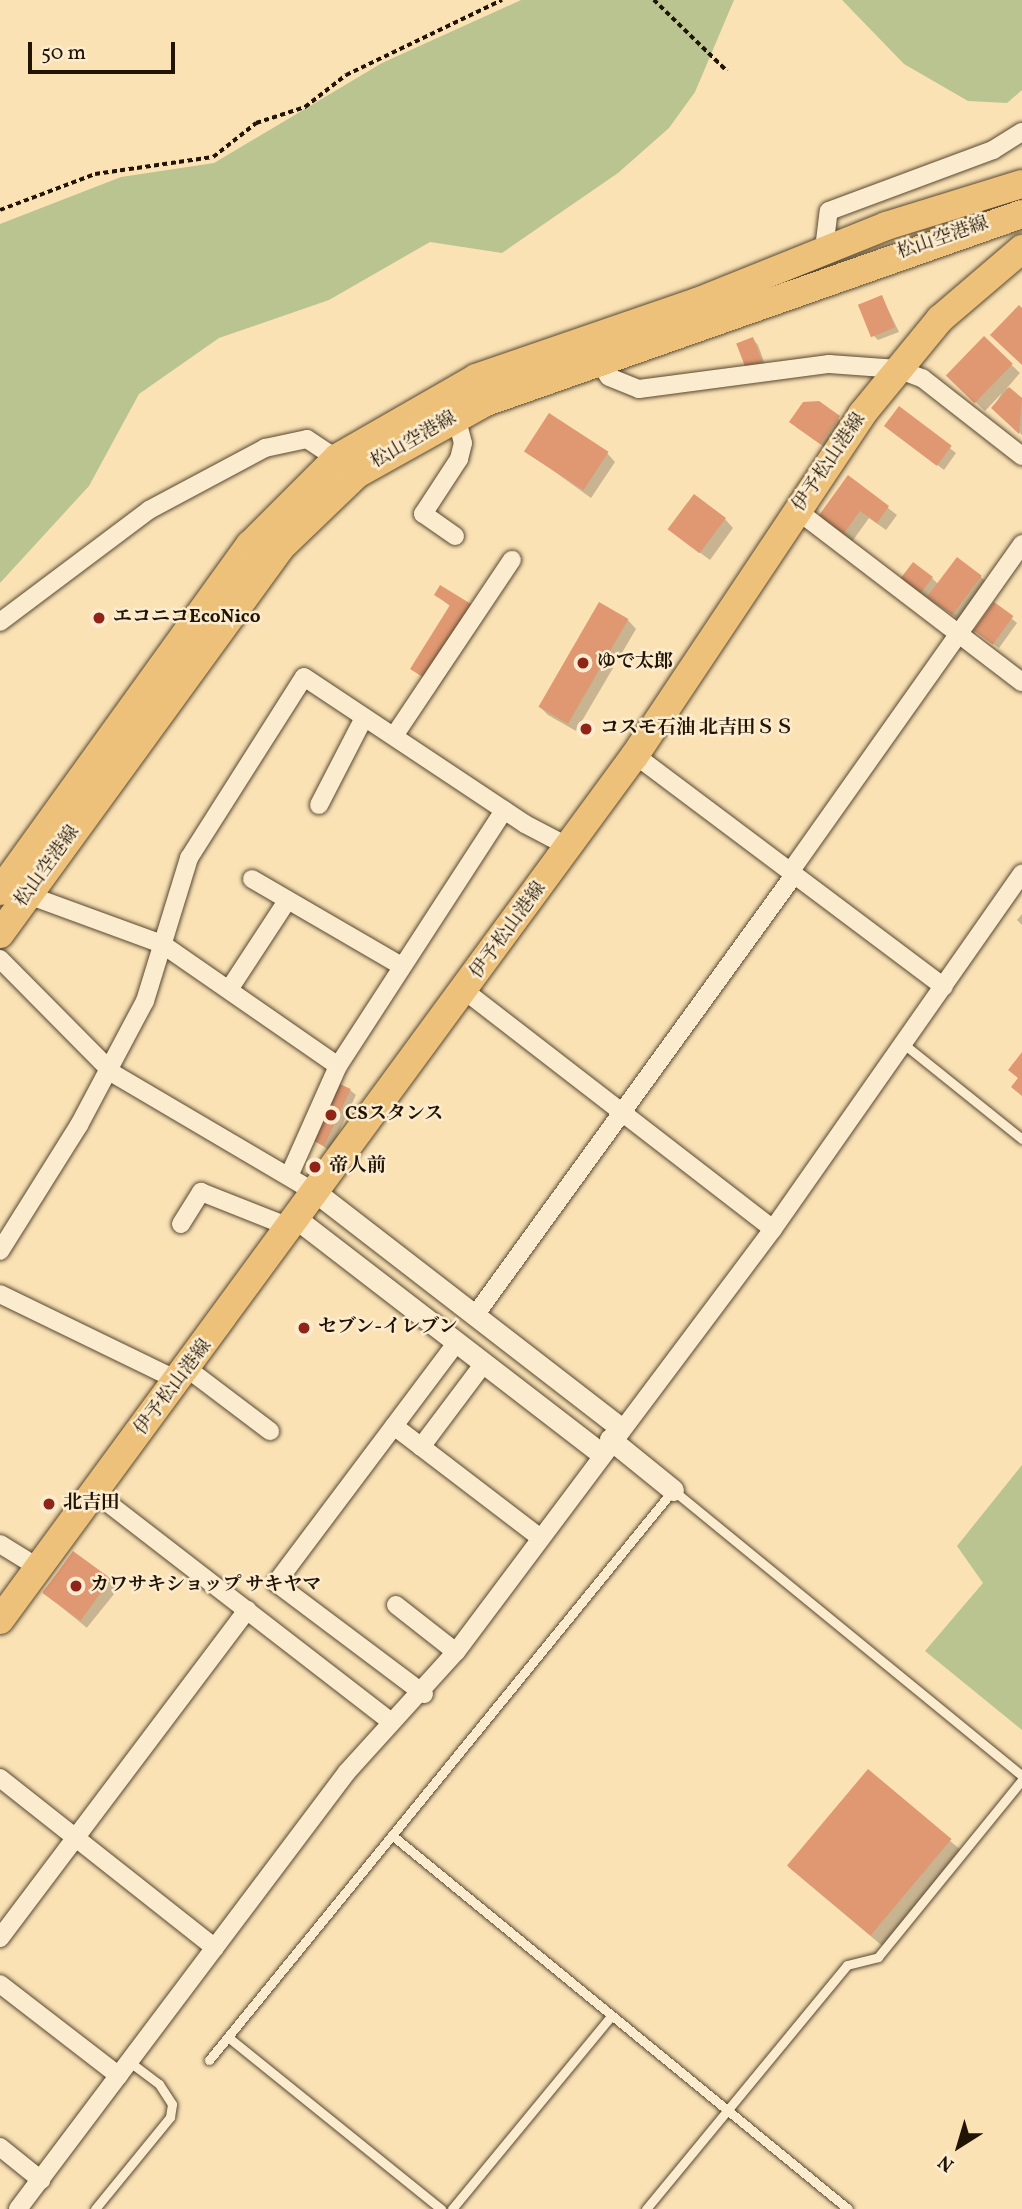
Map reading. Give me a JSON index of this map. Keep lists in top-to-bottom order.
{
  "streets": {
    "main road": ["松山空港線", "伊予松山港線"]
  },
  "places": [
    "エコニコEcoNico",
    "ゆで太郎",
    "コスモ石油 北吉田ＳＳ",
    "CSスタンス",
    "帝人前",
    "セブン-イレブン",
    "北吉田",
    "カワサキショップ サキヤマ"
  ],
  "scale_bar": "50 m",
  "north": "bottom left"
}
